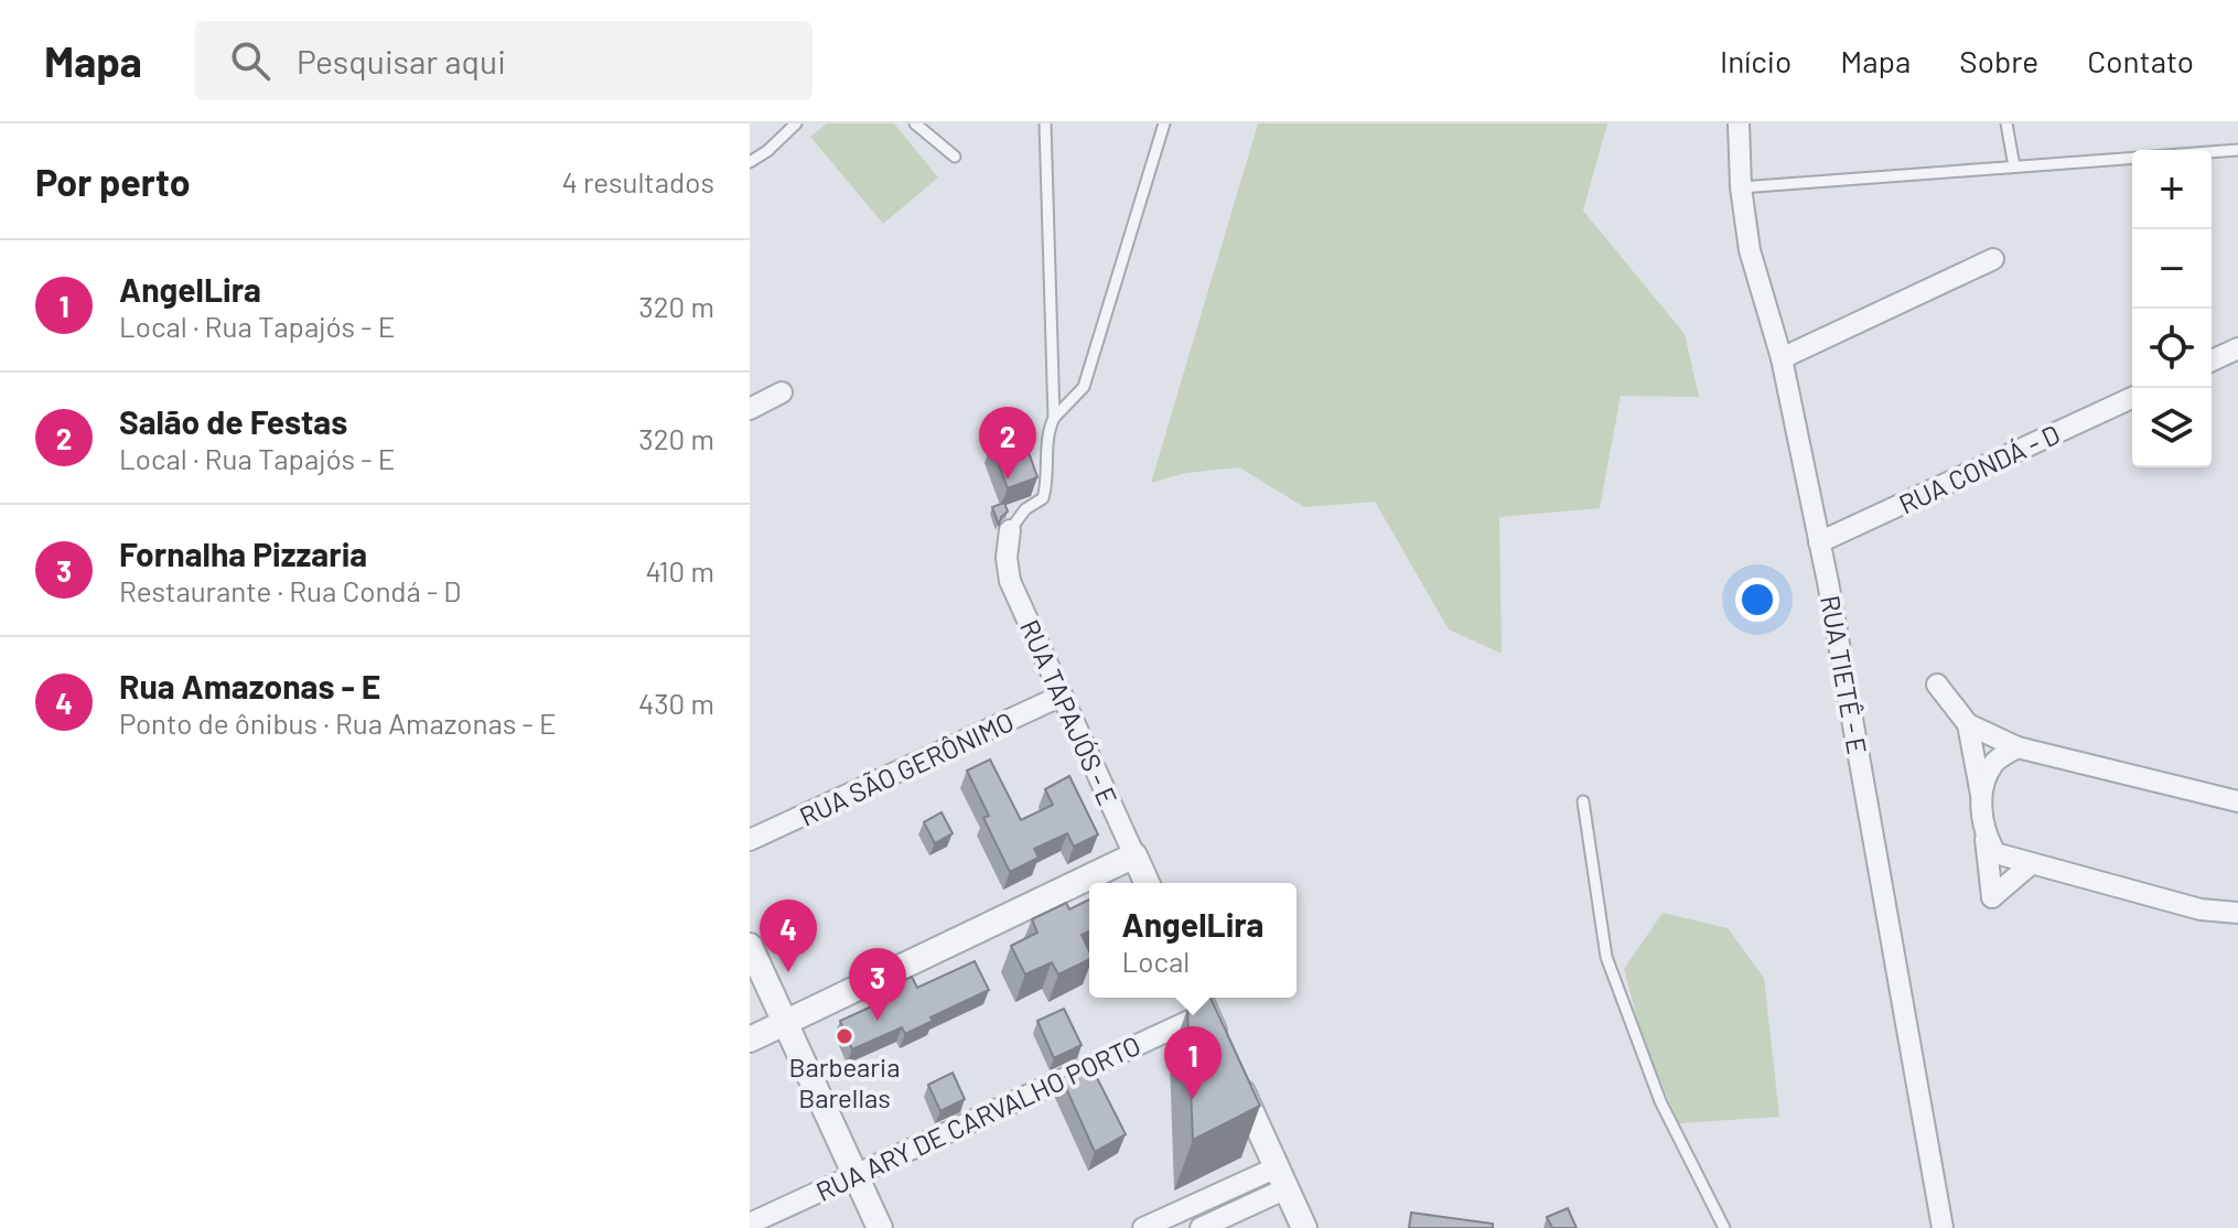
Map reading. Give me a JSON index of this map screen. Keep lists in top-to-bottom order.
{
  "streets": {
    "street": [
      "RUA CONDÁ - D",
      "RUA TIETÊ - E",
      "RUA TAPAJÓS - E",
      "RUA SÃO GERÔNIMO",
      "RUA ARY DE CARVALHO PORTO"
    ]
  },
  "crossings": [
    ["RUA CONDÁ - D", "RUA TIETÊ - E"],
    ["RUA TAPAJÓS - E", "RUA SÃO GERÔNIMO"]
  ],
  "places": ["Barbearia Barellas"],
  "page": {
    "header": "Mapa",
    "search": "Pesquisar aqui",
    "nav": [
      "Início",
      "Mapa",
      "Sobre",
      "Contato"
    ],
    "heading": ["Por perto", "4 resultados"],
    "map_buttons": ["+", "−"],
    "list": [
      {
        "mark": "1",
        "name": "AngelLira",
        "note": "Local · Rua Tapajós - E",
        "value": "320 m"
      },
      {
        "mark": "2",
        "name": "Salão de Festas",
        "note": "Local · Rua Tapajós - E",
        "value": "320 m"
      },
      {
        "mark": "3",
        "name": "Fornalha Pizzaria",
        "note": "Restaurante · Rua Condá - D",
        "value": "410 m"
      },
      {
        "mark": "4",
        "name": "Rua Amazonas - E",
        "note": "Ponto de ônibus · Rua Amazonas - E",
        "value": "430 m"
      }
    ],
    "pins": [
      "2",
      "4",
      "3",
      "1"
    ],
    "popup": ["AngelLira", "Local"]
  }
}
